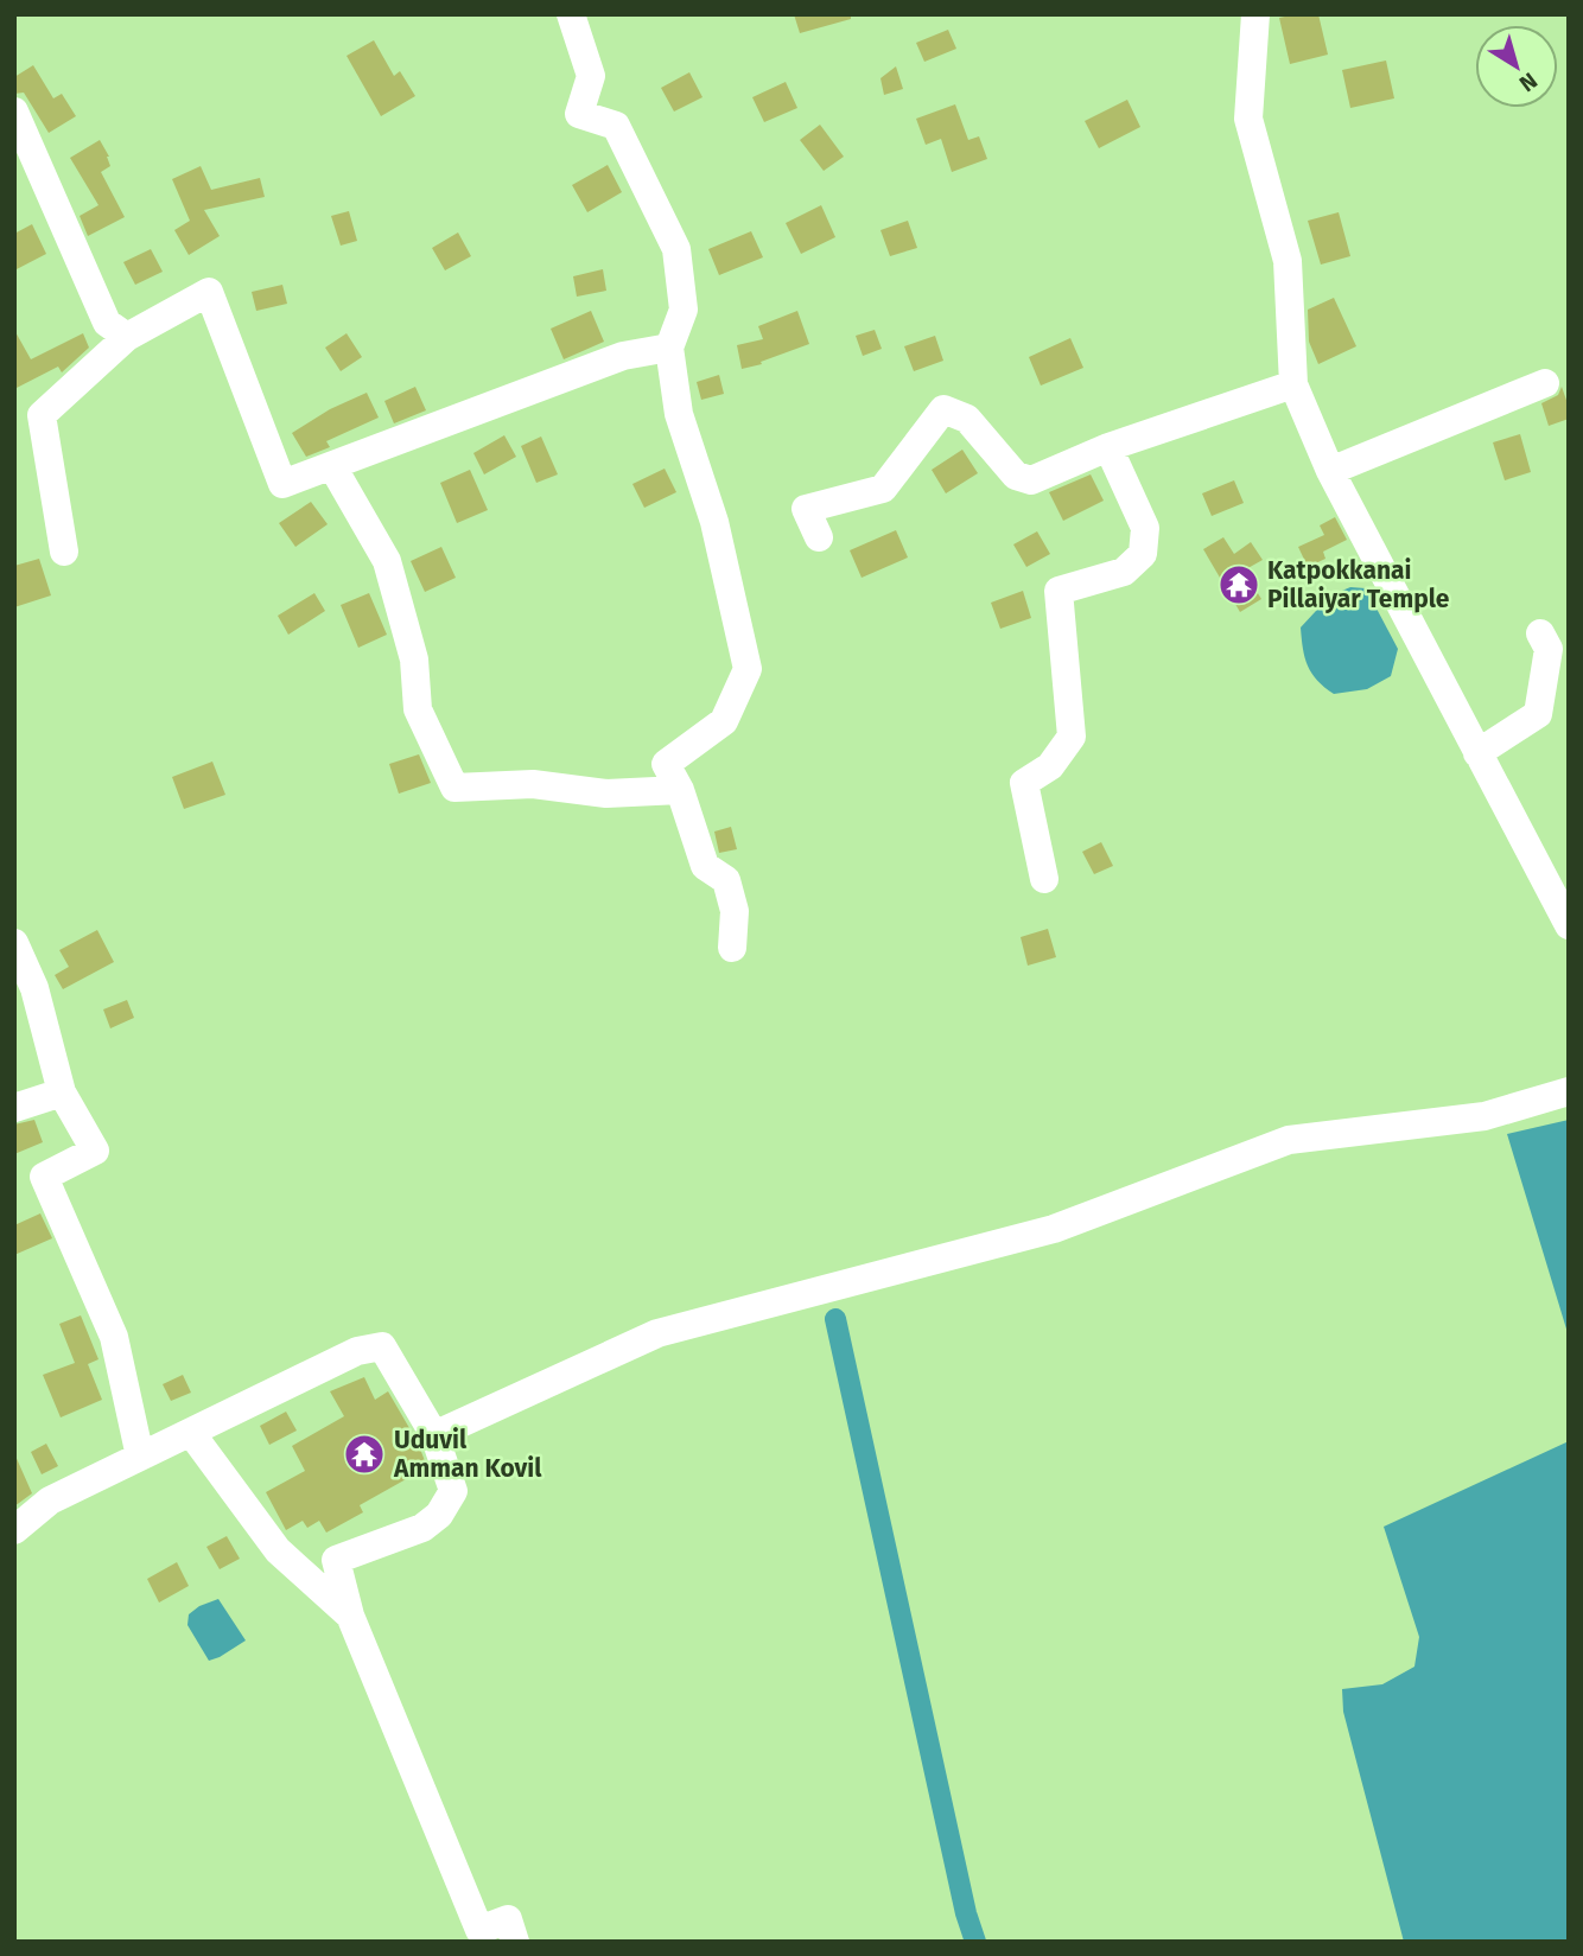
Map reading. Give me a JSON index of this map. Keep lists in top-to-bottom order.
{
  "places": {
    "temple": ["Katpokkanai Pillaiyar Temple", "Uduvil Amman Kovil"]
  },
  "north": "bottom right"
}
